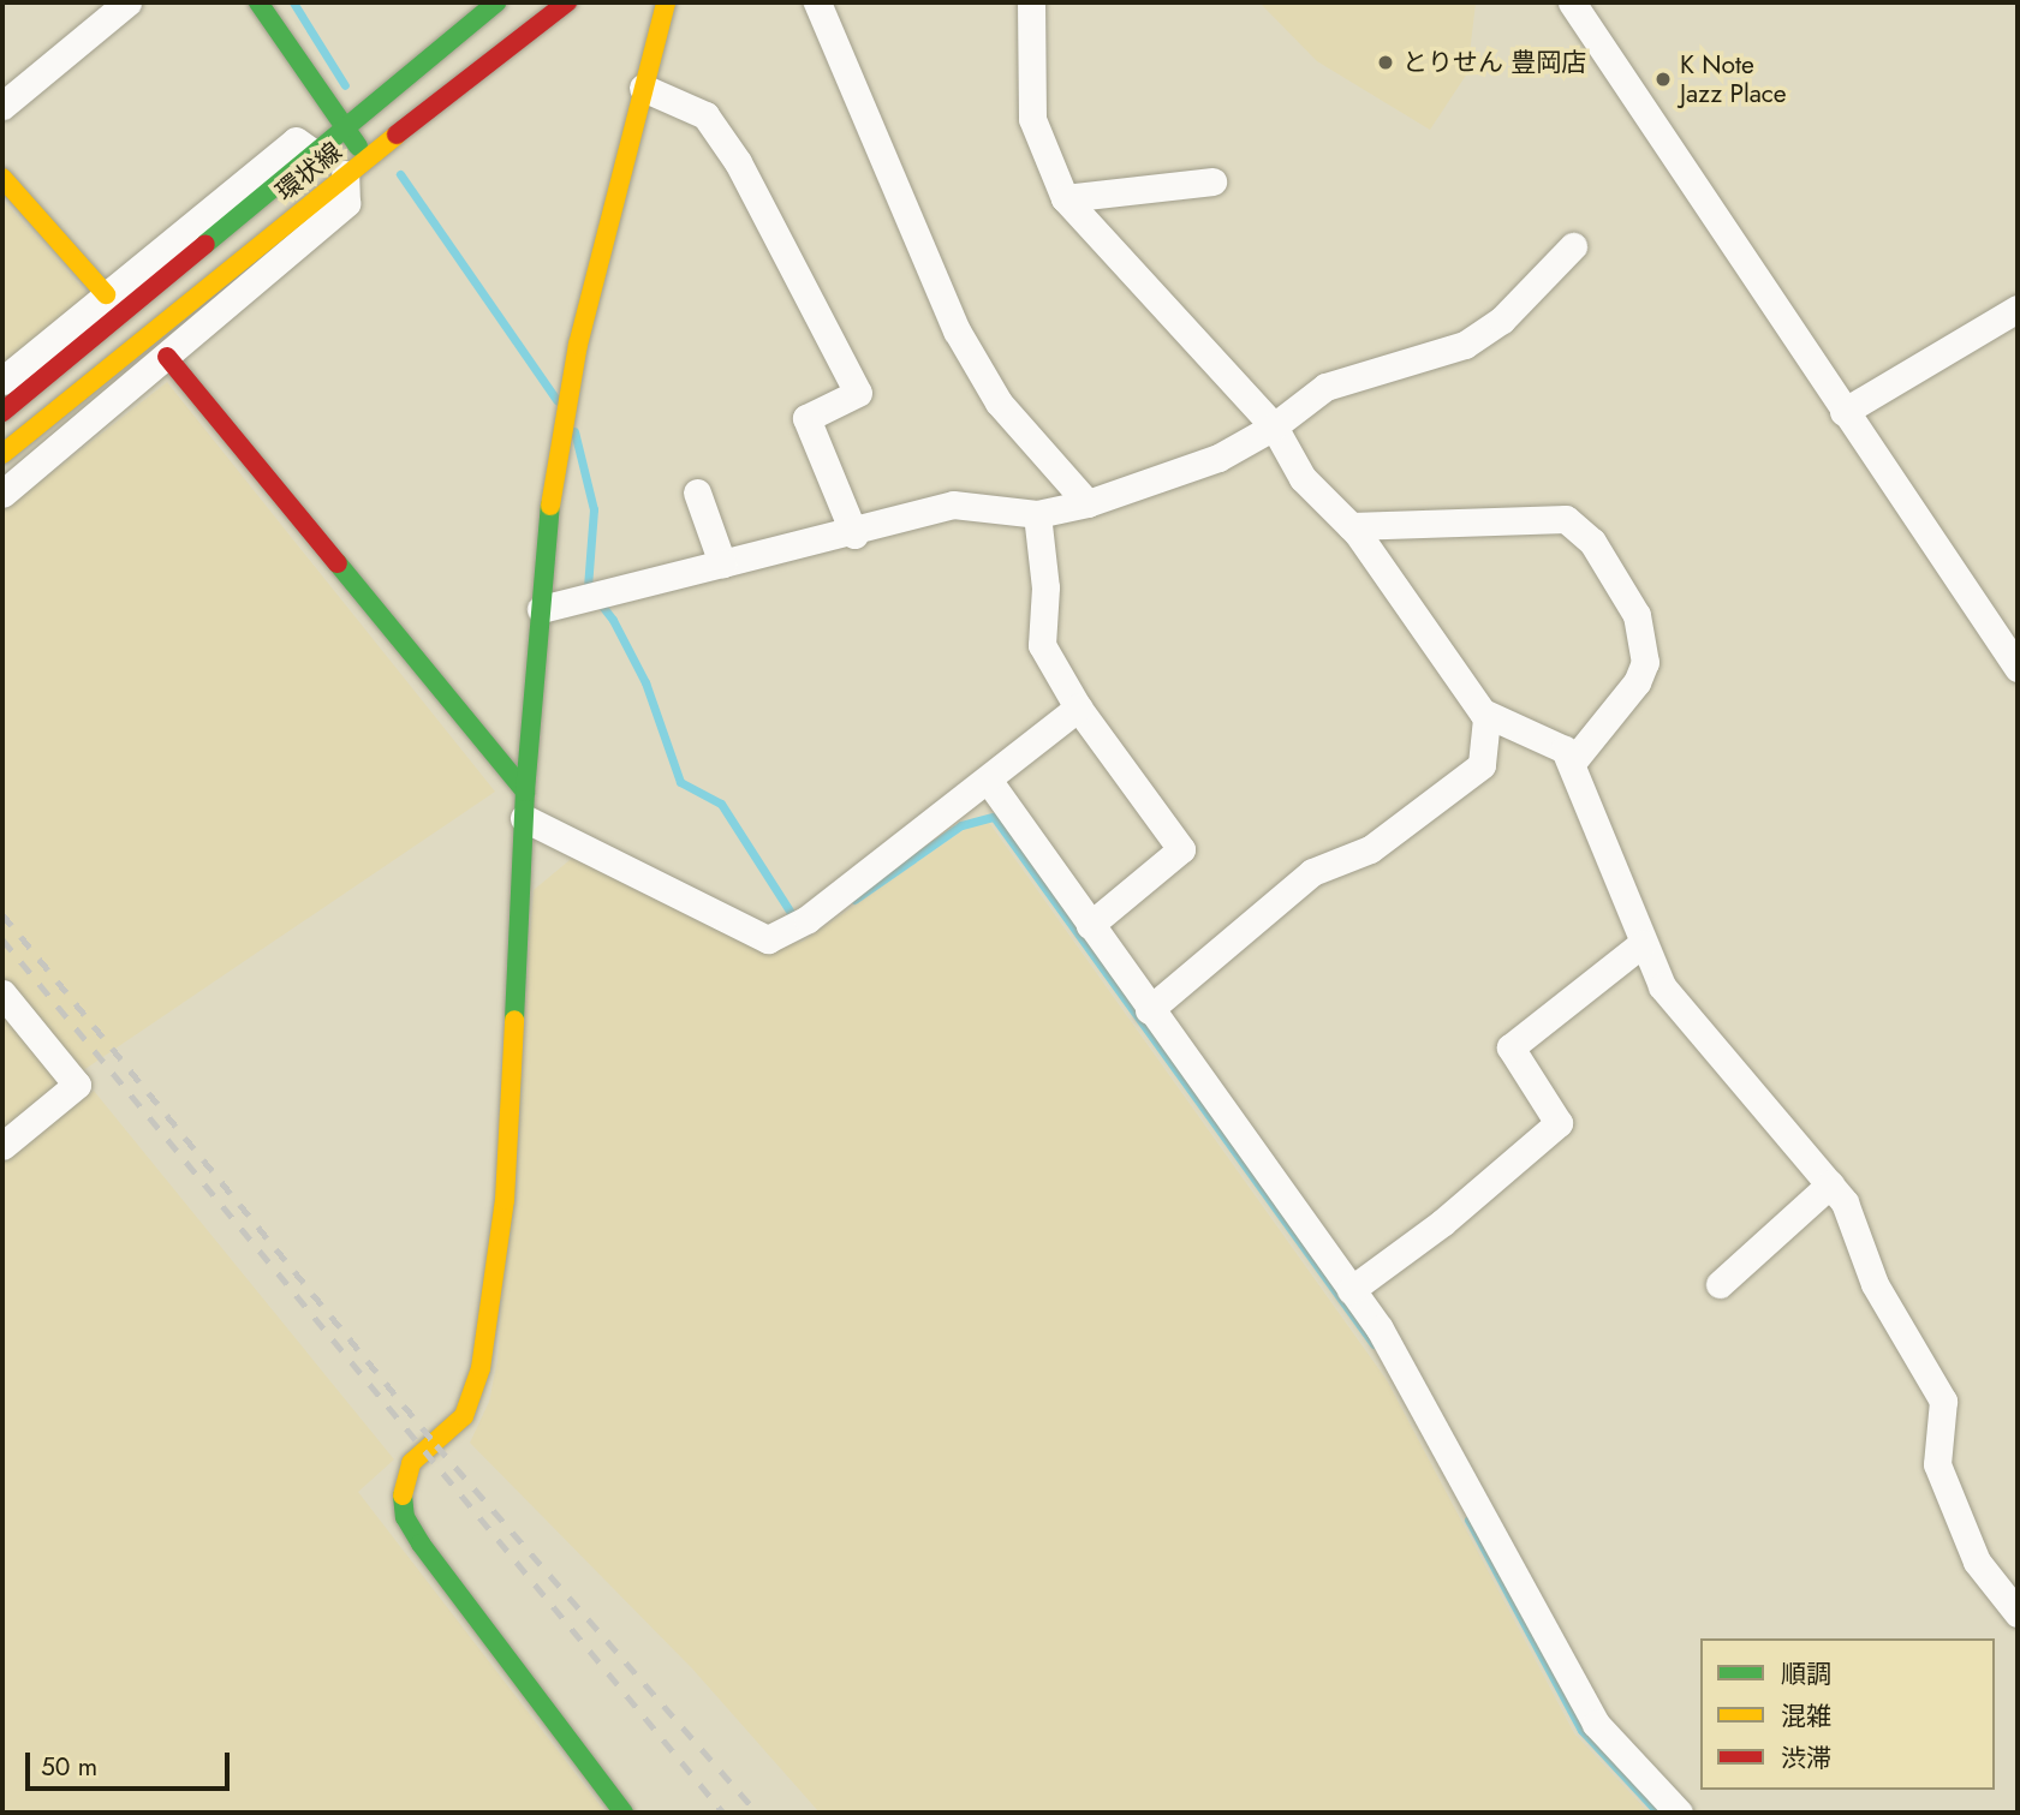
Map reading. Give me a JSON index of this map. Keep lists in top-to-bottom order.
{
  "streets": {
    "street": ["環状線"]
  },
  "places": ["とりせん 豊岡店", "K Note Jazz Place"],
  "legend": ["順調", "混雑", "渋滞"],
  "scale_bar": "50 m"
}
